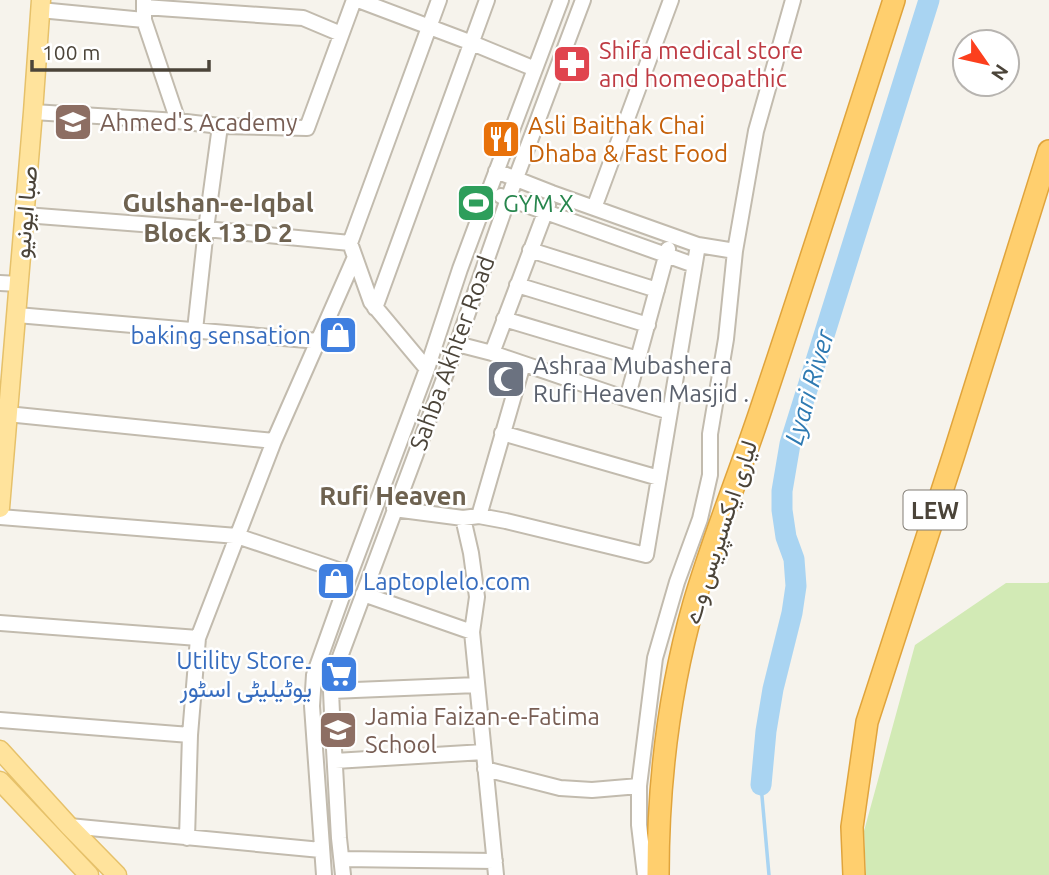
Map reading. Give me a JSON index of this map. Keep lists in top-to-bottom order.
{
  "streets": {
    "highway": ["LEW", "لیاری ایکسپریس وے"],
    "main road": ["صبا ایونیو"],
    "street": ["Sahba Akhter Road"]
  },
  "districts": ["Gulshan-e-Iqbal Block 13 D 2", "Rufi Heaven"],
  "water": ["Lyari River"],
  "places": {
    "pharmacy": ["Shifa medical store and homeopathic"],
    "school or university": ["Ahmed's Academy", "Jamia Faizan-e-Fatima School"],
    "restaurant": ["Asli Baithak Chai Dhaba & Fast Food"],
    "sports": ["GYM X"],
    "shop": ["baking sensation", "Laptoplelo.com"],
    "mosque": ["Ashraa Mubashera Rufi Heaven Masjid ."],
    "supermarket": ["Utility Store۔ یوٹیلیٹی اسٹور"]
  },
  "scale_bar": "100 m",
  "north": "bottom right"
}
